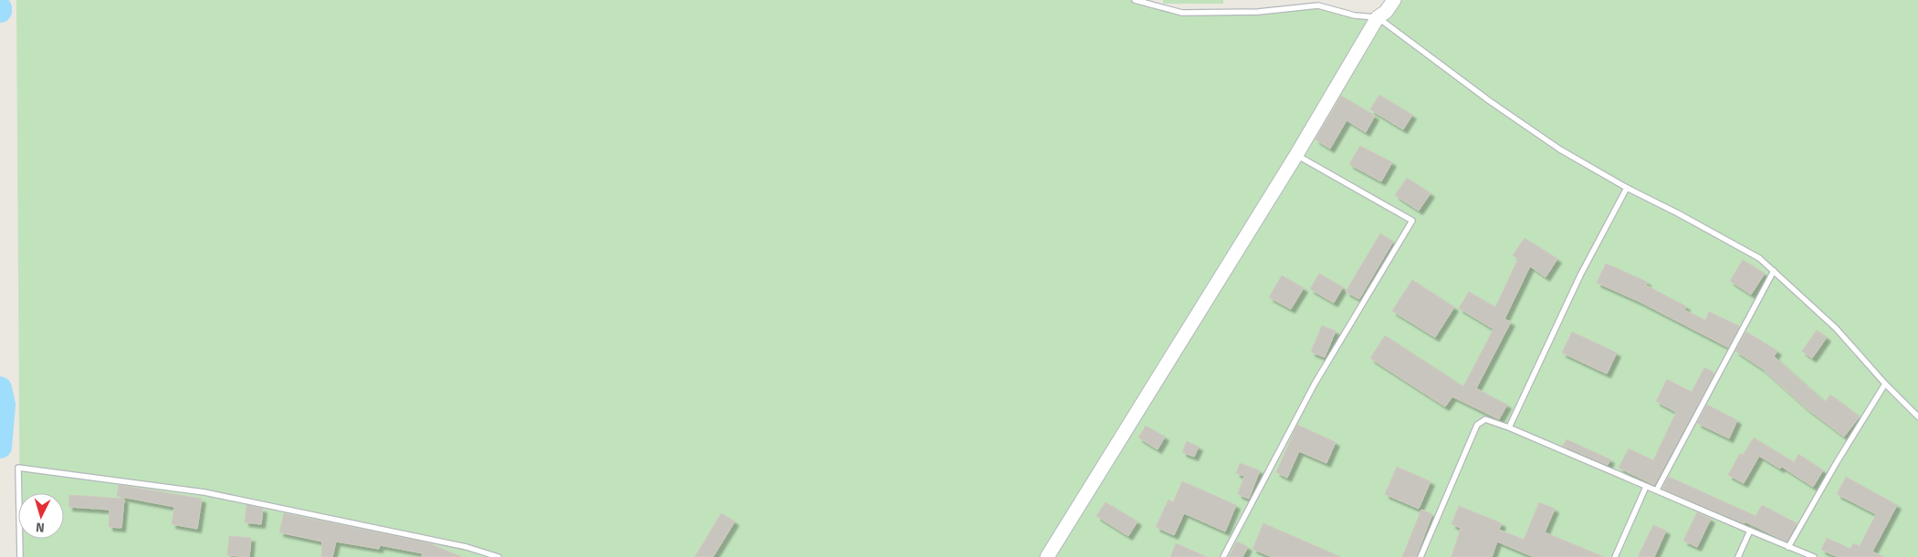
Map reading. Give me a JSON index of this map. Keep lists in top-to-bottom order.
{
  "north": "bottom"
}
